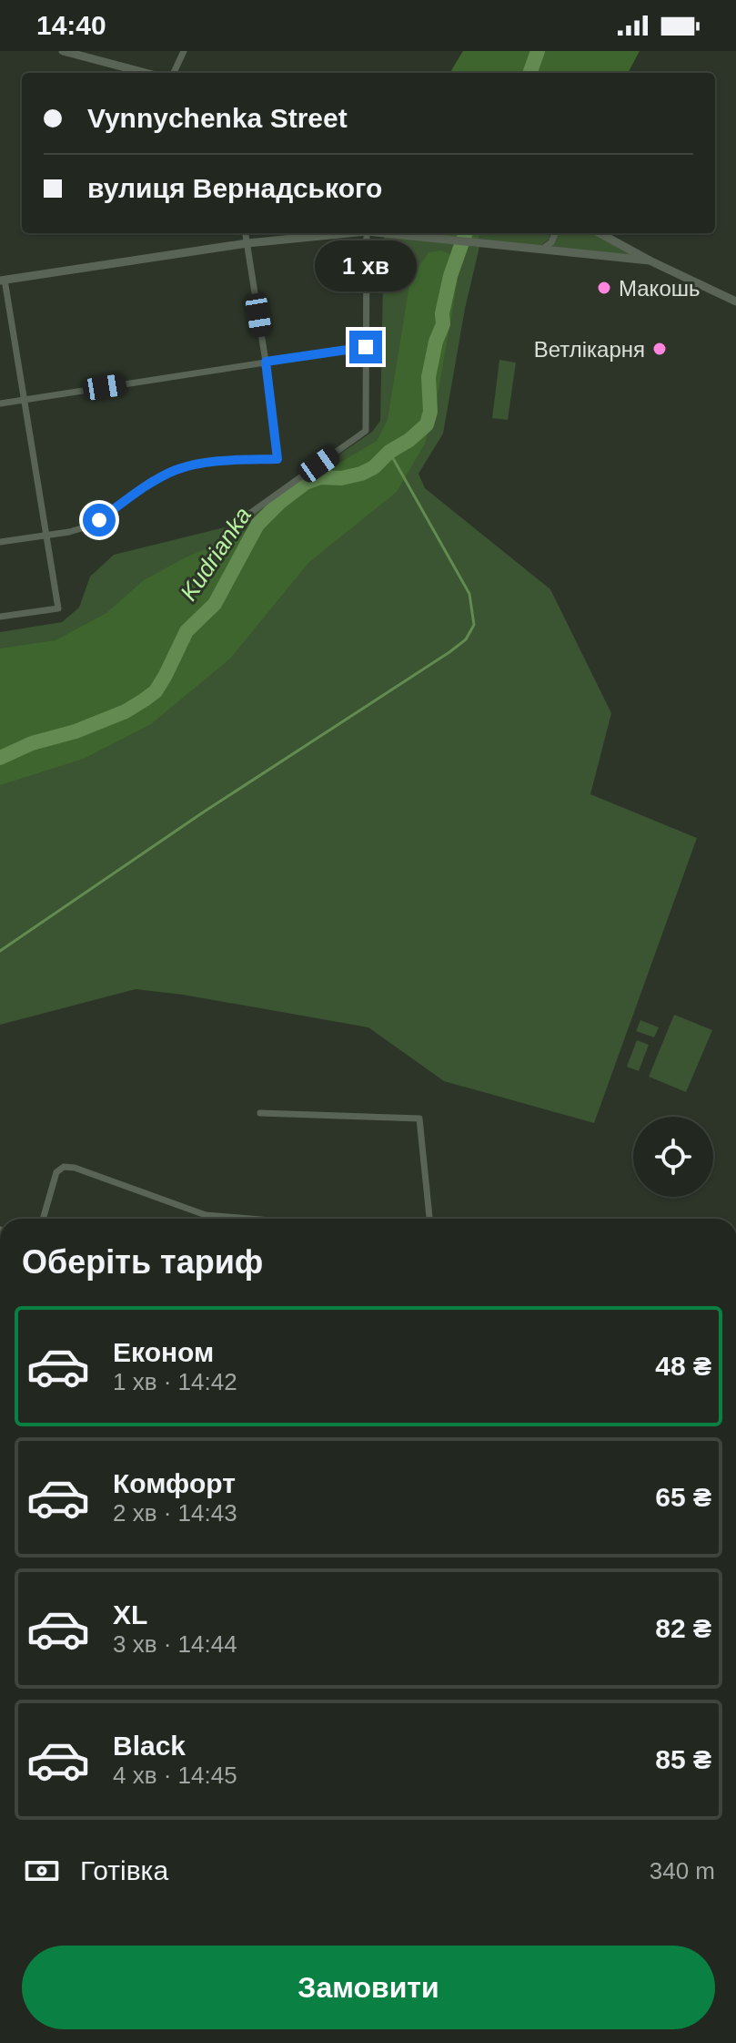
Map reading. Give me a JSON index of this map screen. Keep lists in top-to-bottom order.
{
  "water": ["Kudrianka"],
  "places": ["Макошь", "Ветлікарня"],
  "page": {
    "status": "14:40",
    "banner": ["Vynnychenka Street", "вулиця Вернадського"],
    "bubble": "1 хв",
    "heading": "Оберіть тариф",
    "list": [
      {
        "name": "Економ",
        "note": "1 хв · 14:42",
        "value": "48 ₴"
      },
      {
        "name": "Комфорт",
        "note": "2 хв · 14:43",
        "value": "65 ₴"
      },
      {
        "name": "XL",
        "note": "3 хв · 14:44",
        "value": "82 ₴"
      },
      {
        "name": "Black",
        "note": "4 хв · 14:45",
        "value": "85 ₴"
      }
    ],
    "pay": ["Готівка", "340 m"],
    "buttons": "Замовити"
  }
}
